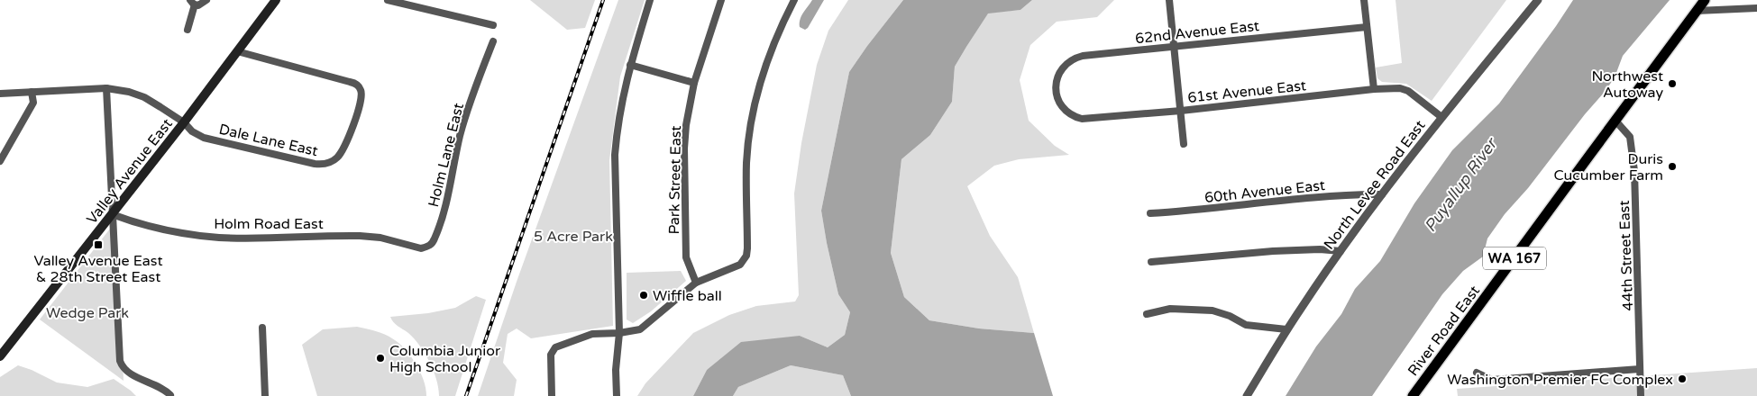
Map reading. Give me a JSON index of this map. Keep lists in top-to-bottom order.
{
  "streets": {
    "main road": ["Valley Avenue East", "WA 167", "River Road East"],
    "street": [
      "62nd Avenue East",
      "61st Avenue East",
      "Dale Lane East",
      "Holm Lane East",
      "Park Street East",
      "North Levee Road East",
      "60th Avenue East",
      "Holm Road East",
      "44th Street East"
    ]
  },
  "crossings": [
    ["62nd Avenue East", "61st Avenue East"],
    ["61st Avenue East", "North Levee Road East"],
    ["Dale Lane East", "Valley Avenue East"],
    ["Holm Lane East", "Holm Road East"],
    ["Valley Avenue East", "Holm Road East"],
    ["North Levee Road East", "60th Avenue East"],
    ["44th Street East", "River Road East"]
  ],
  "water": ["Puyallup River"],
  "parks": ["5 Acre Park", "Wedge Park"],
  "places": {
    "other": [
      "Northwest Autoway",
      "Duris Cucumber Farm",
      "Wiffle ball",
      "Columbia Junior High School",
      "Washington Premier FC Complex"
    ],
    "transit": ["Valley Avenue East & 28th Street East"]
  }
}
